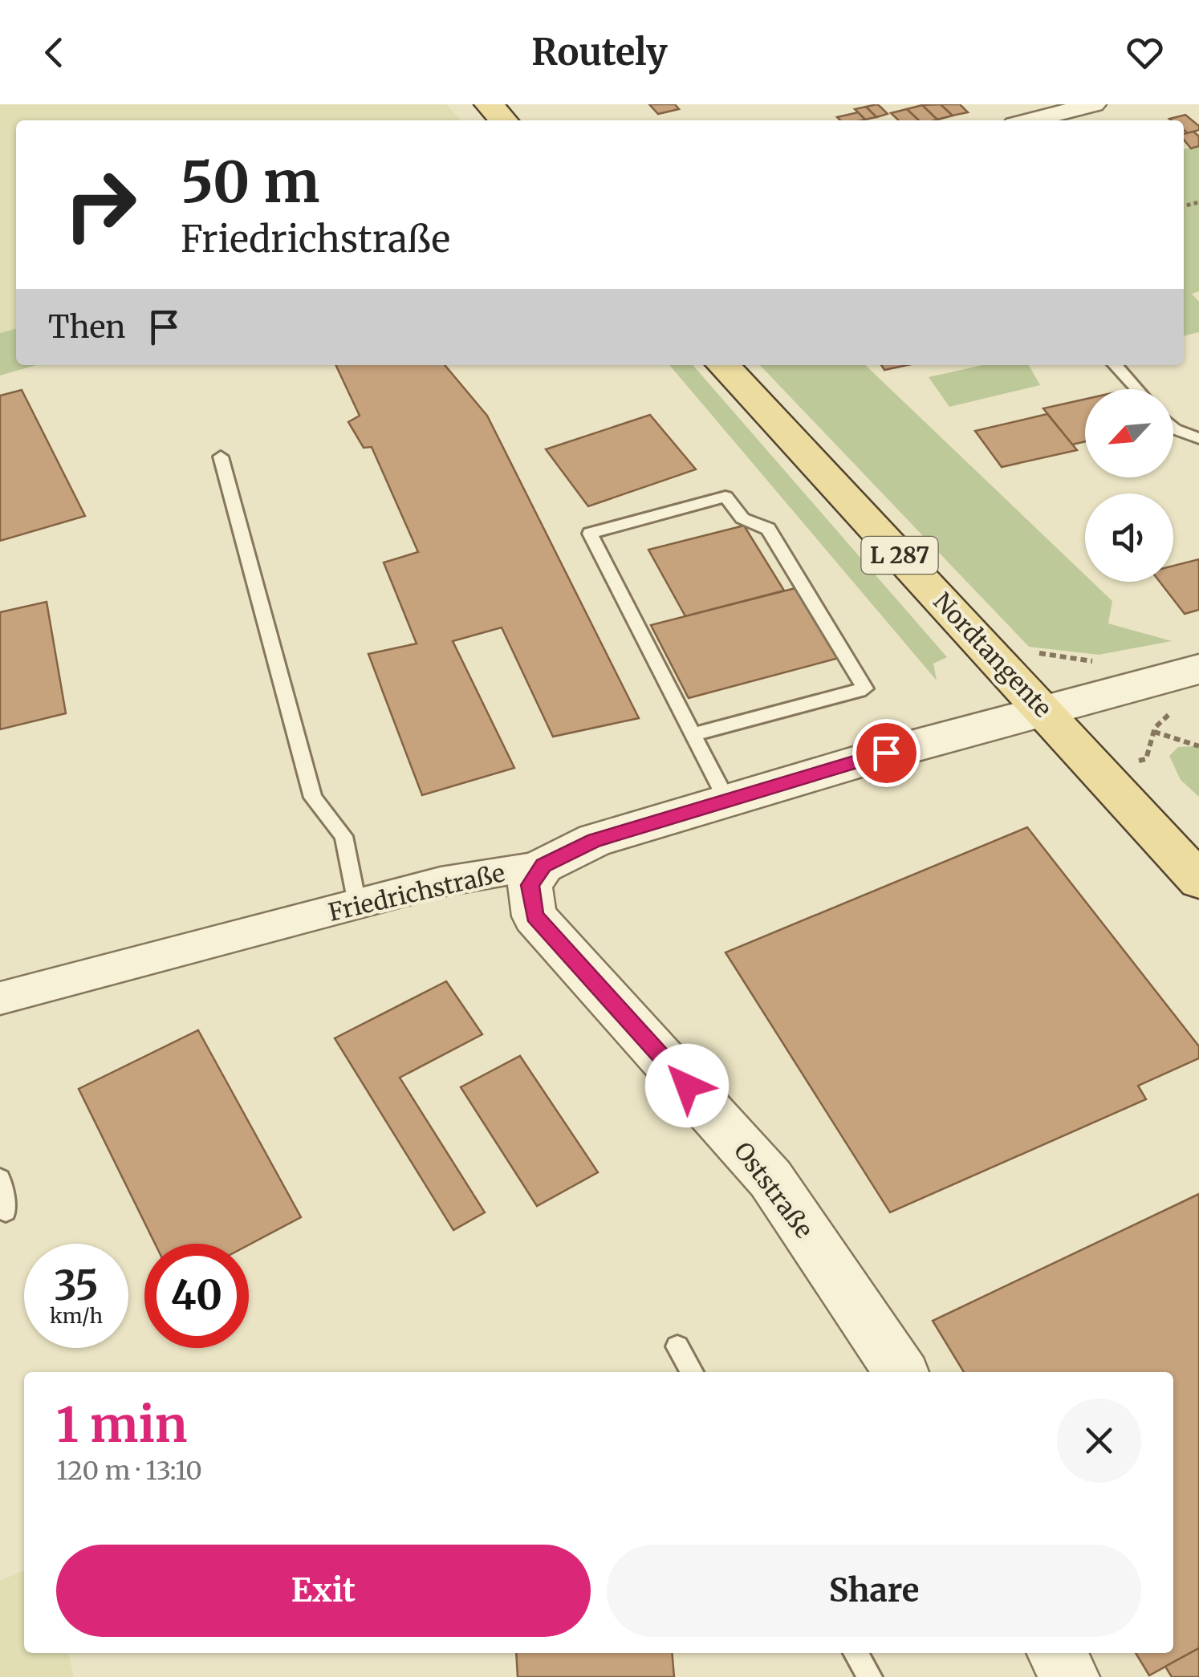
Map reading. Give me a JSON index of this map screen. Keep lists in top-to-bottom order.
{
  "streets": {
    "main road": ["L 287", "Nordtangente"],
    "street": ["Friedrichstraße", "Oststraße"]
  },
  "crossings": [
    ["Nordtangente", "Friedrichstraße"],
    ["Friedrichstraße", "Oststraße"]
  ],
  "north": "bottom left",
  "page": {
    "header": "Routely",
    "turn": ["50 m", "Friedrichstraße"],
    "then": "Then",
    "speed": "35 km/h",
    "limit": "40",
    "heading": ["1 min", "120 m · 13:10"],
    "buttons": ["Exit", "Share"]
  }
}
